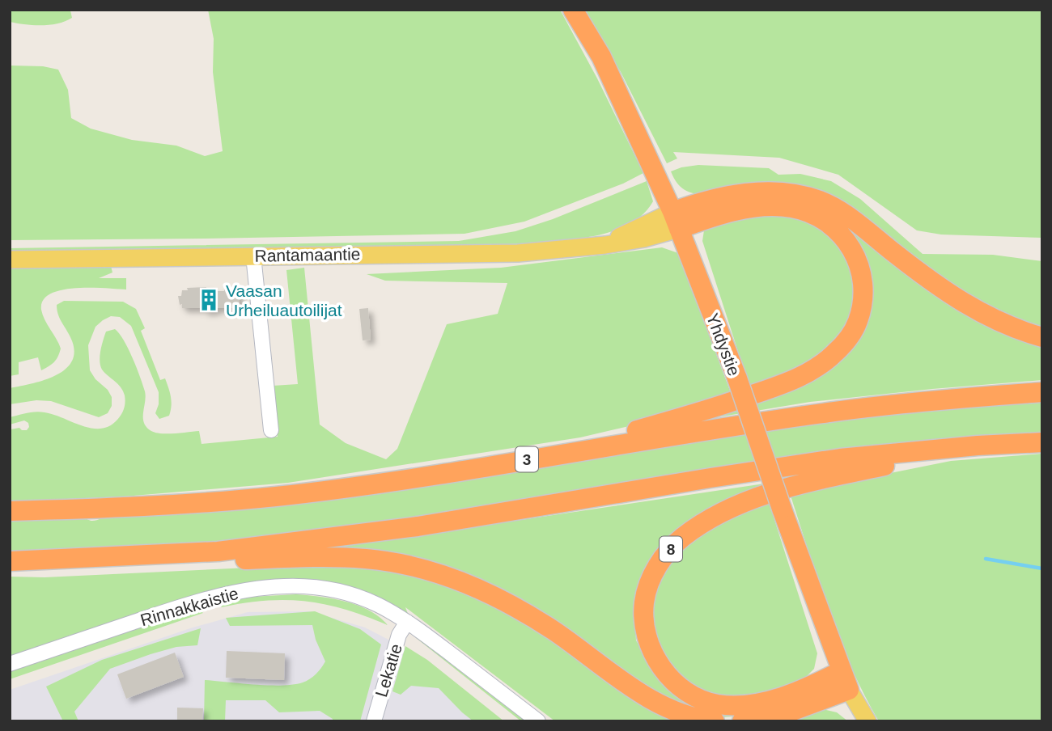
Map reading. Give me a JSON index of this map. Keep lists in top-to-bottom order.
{
  "streets": {
    "highway": ["Yhdystie", "3", "8"],
    "main road": ["Rantamaantie"],
    "street": ["Rinnakkaistie", "Lekatie"]
  },
  "crossings": [
    ["Rantamaantie", "Yhdystie"],
    ["Yhdystie", "8"],
    ["Rinnakkaistie", "Lekatie"]
  ],
  "places": {
    "building": ["Vaasan Urheiluautoilijat"]
  }
}
